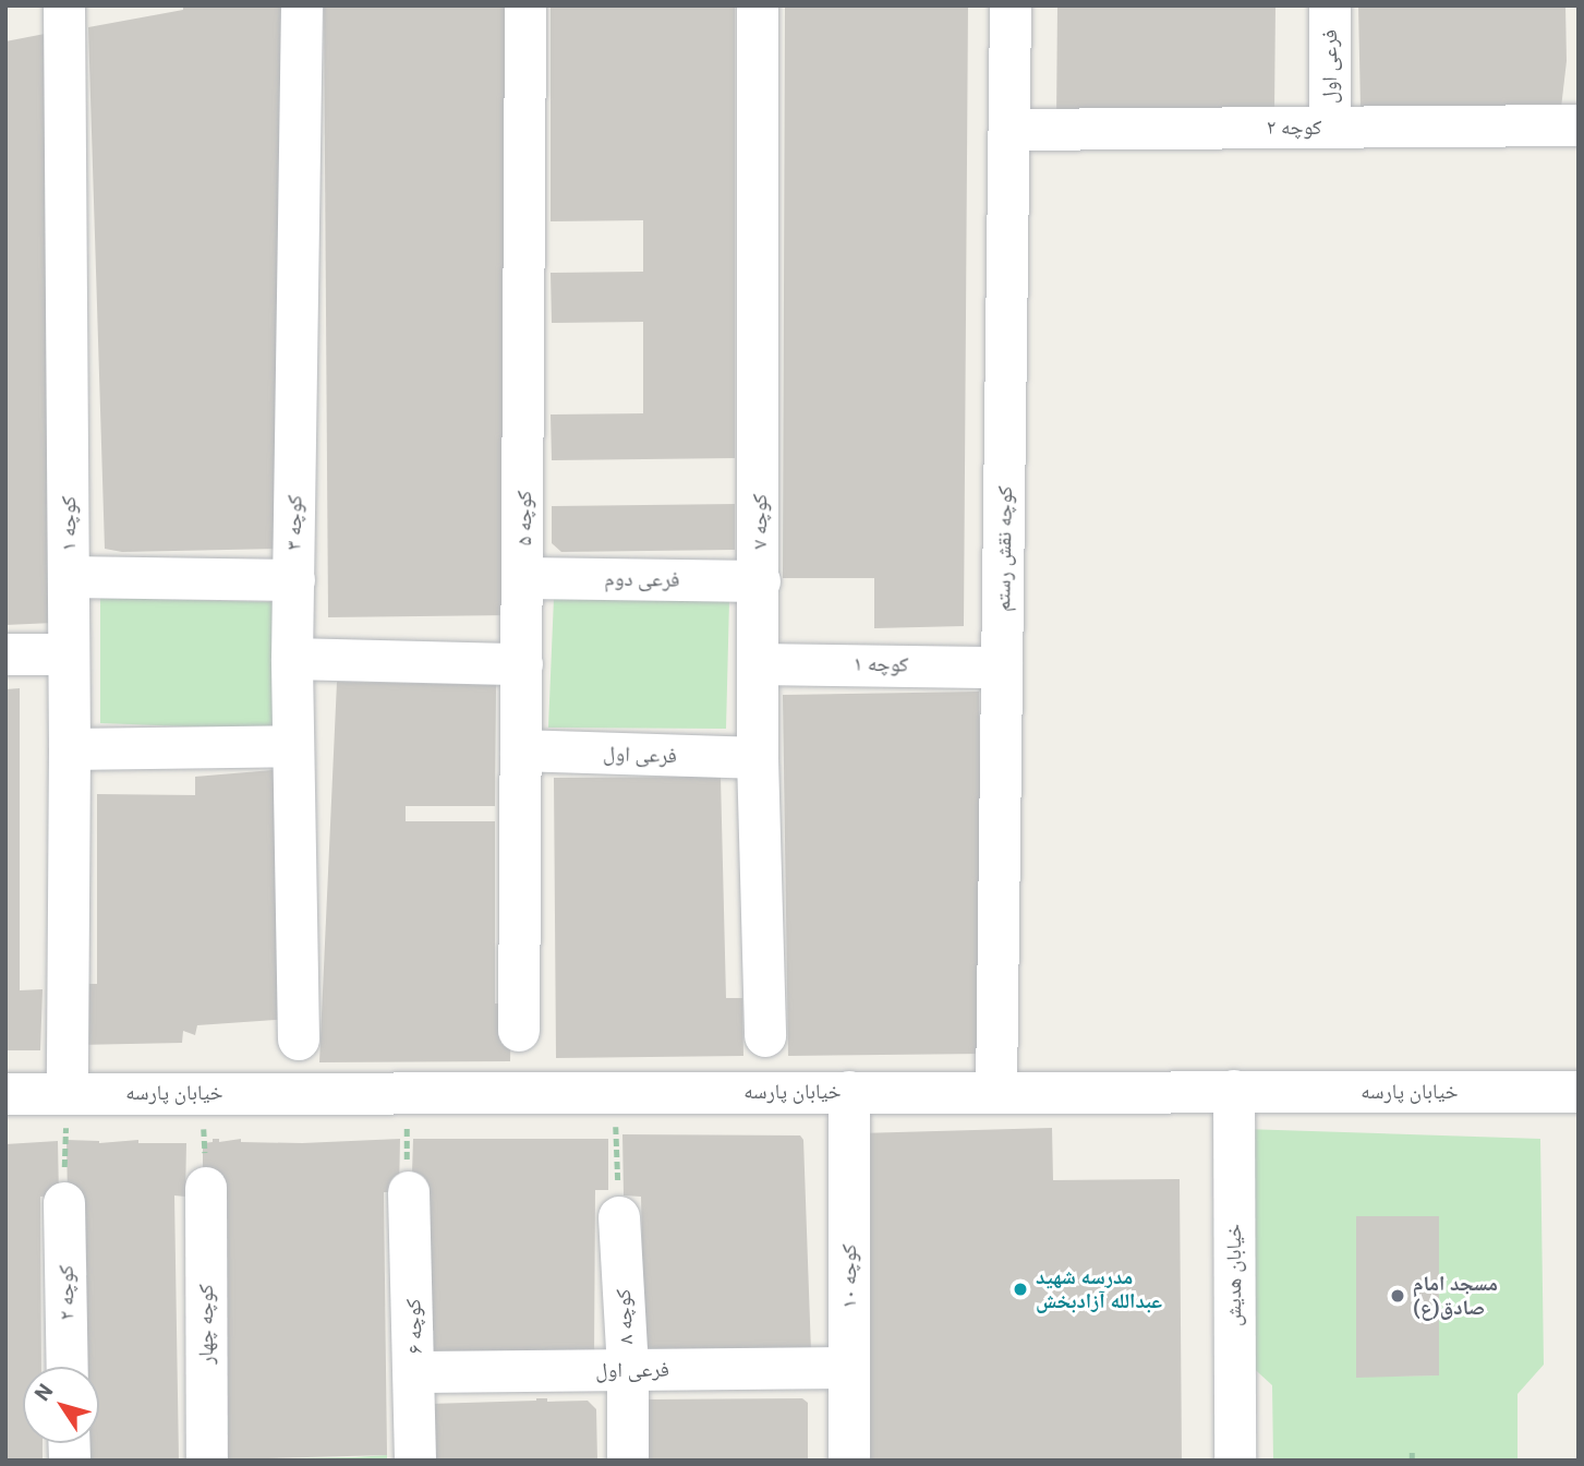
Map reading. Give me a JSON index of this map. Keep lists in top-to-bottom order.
{
  "streets": {
    "street": [
      "فرعی اول",
      "کوچه ۲",
      "کوچه ۵",
      "کوچه ۷",
      "کوچه ۳",
      "کوچه ۱",
      "کوچه نقش رستم",
      "فرعی دوم",
      "خیابان پارسه",
      "خیابان هدیش",
      "کوچه ۱۰",
      "کوچه ۸",
      "کوچه چهار",
      "کوچه ۶"
    ]
  },
  "crossings": [
    ["فرعی اول", "کوچه ۲"],
    ["فرعی اول", "کوچه ۵"],
    ["فرعی اول", "کوچه ۷"],
    ["فرعی اول", "کوچه ۱۰"],
    ["فرعی اول", "کوچه ۸"],
    ["فرعی اول", "کوچه ۶"],
    ["کوچه ۲", "کوچه نقش رستم"],
    ["کوچه ۵", "فرعی دوم"],
    ["کوچه ۷", "کوچه ۱"],
    ["کوچه ۷", "فرعی دوم"],
    ["کوچه ۱", "کوچه نقش رستم"],
    ["کوچه ۱", "خیابان پارسه"],
    ["کوچه نقش رستم", "خیابان پارسه"],
    ["خیابان پارسه", "خیابان هدیش"],
    ["خیابان پارسه", "کوچه ۱۰"]
  ],
  "places": ["مدرسه شهید عبدالله آزادبخش", "مسجد امام صادق(ع)"],
  "north": "top left"
}
